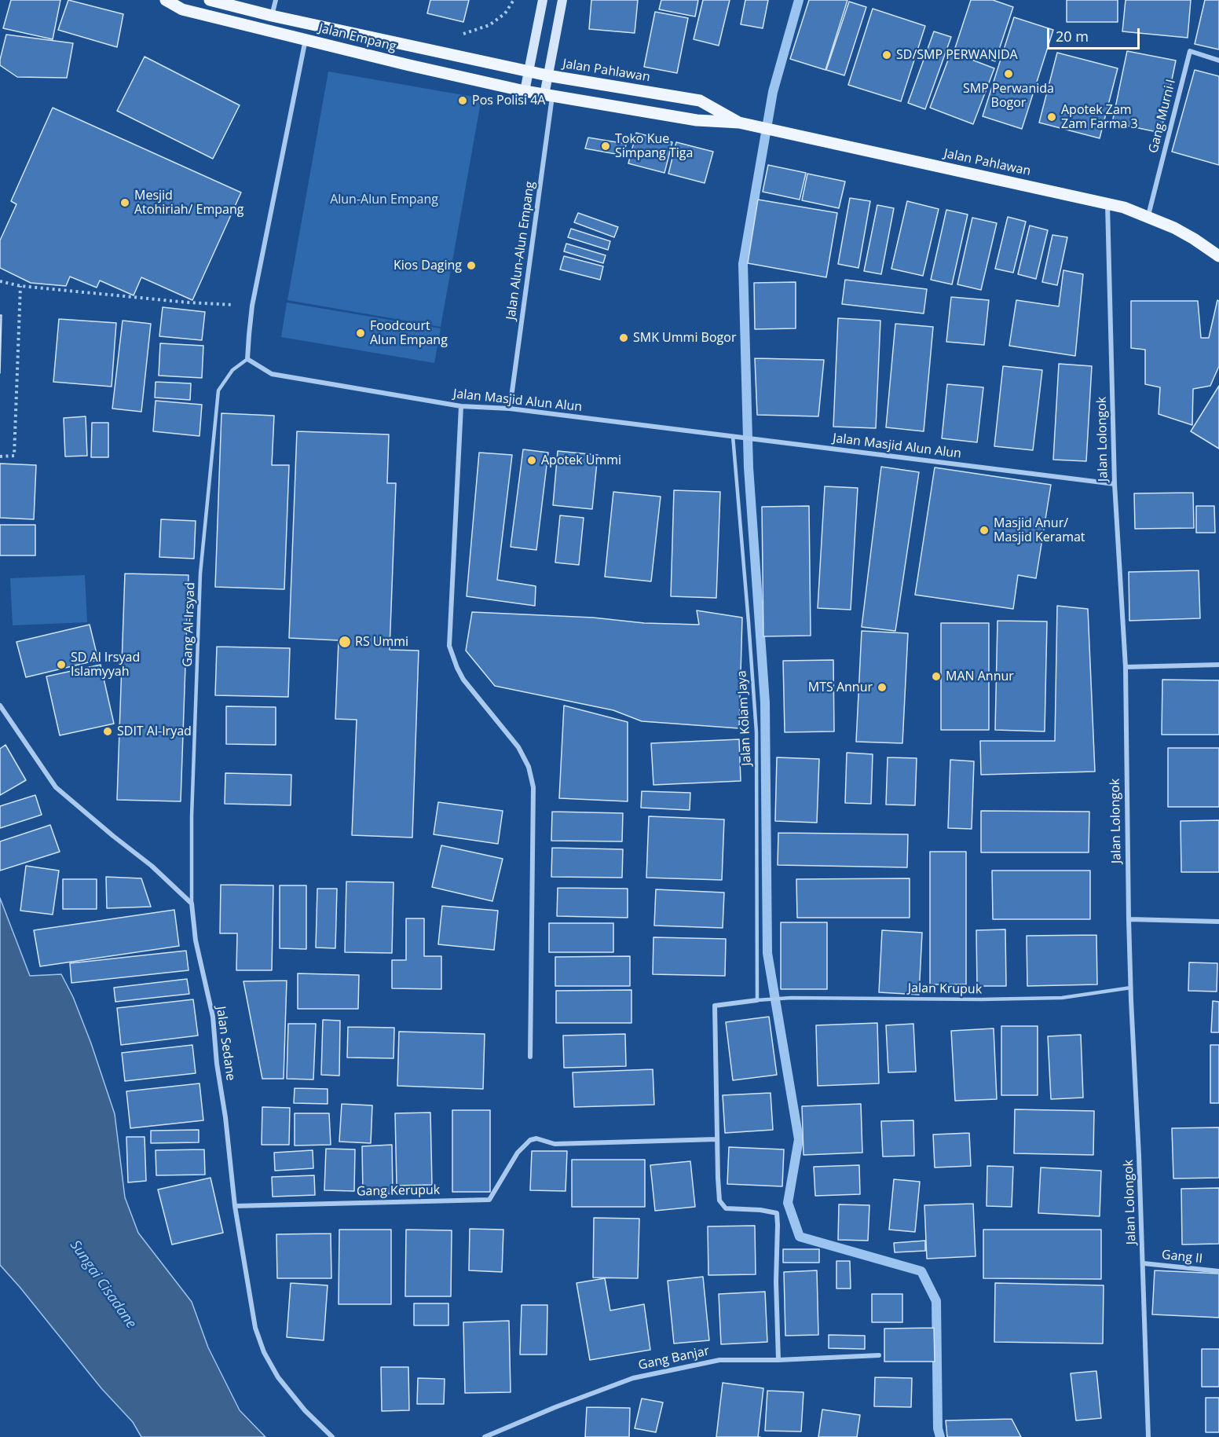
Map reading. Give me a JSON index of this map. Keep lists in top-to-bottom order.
{
  "streets": {
    "main road": ["Jalan Empang", "Jalan Pahlawan"],
    "street": [
      "Gang Murni I",
      "Jalan Alun-Alun Empang",
      "Jalan Masjid Alun Alun",
      "Jalan Lolongok",
      "Jalan Sedane",
      "Gang Kerupuk",
      "Gang II",
      "Gang Banjar"
    ],
    "lane": ["Gang Al-Irsyad", "Jalan Kolam Jaya", "Jalan Krupuk"]
  },
  "crossings": [
    ["Jalan Empang", "Jalan Pahlawan"],
    ["Jalan Empang", "Jalan Alun-Alun Empang"],
    ["Jalan Pahlawan", "Gang Murni I"],
    ["Jalan Pahlawan", "Jalan Alun-Alun Empang"],
    ["Jalan Pahlawan", "Jalan Lolongok"],
    ["Jalan Alun-Alun Empang", "Jalan Masjid Alun Alun"],
    ["Jalan Masjid Alun Alun", "Jalan Lolongok"],
    ["Jalan Masjid Alun Alun", "Gang Al-Irsyad"],
    ["Jalan Masjid Alun Alun", "Jalan Kolam Jaya"],
    ["Jalan Lolongok", "Jalan Krupuk"],
    ["Jalan Lolongok", "Gang II"],
    ["Gang Al-Irsyad", "Jalan Sedane"],
    ["Jalan Kolam Jaya", "Jalan Krupuk"],
    ["Jalan Sedane", "Gang Kerupuk"]
  ],
  "water": ["Sungai Cisadane"],
  "parks": ["Alun-Alun Empang"],
  "places": [
    "SD/SMP PERWANIDA",
    "SMP Perwanida Bogor",
    "Pos Polisi 4A",
    "Apotek Zam Zam Farma 3",
    "Toko Kue Simpang Tiga",
    "Mesjid Atohiriah/ Empang",
    "Kios Daging",
    "Foodcourt Alun Empang",
    "SMK Ummi Bogor",
    "Apotek Ummi",
    "Masjid Anur/ Masjid Keramat",
    "RS Ummi",
    "SD Al Irsyad Islamyyah",
    "MAN Annur",
    "MTS Annur",
    "SDIT Al-Iryad"
  ],
  "scale_bar": "20 m"
}
